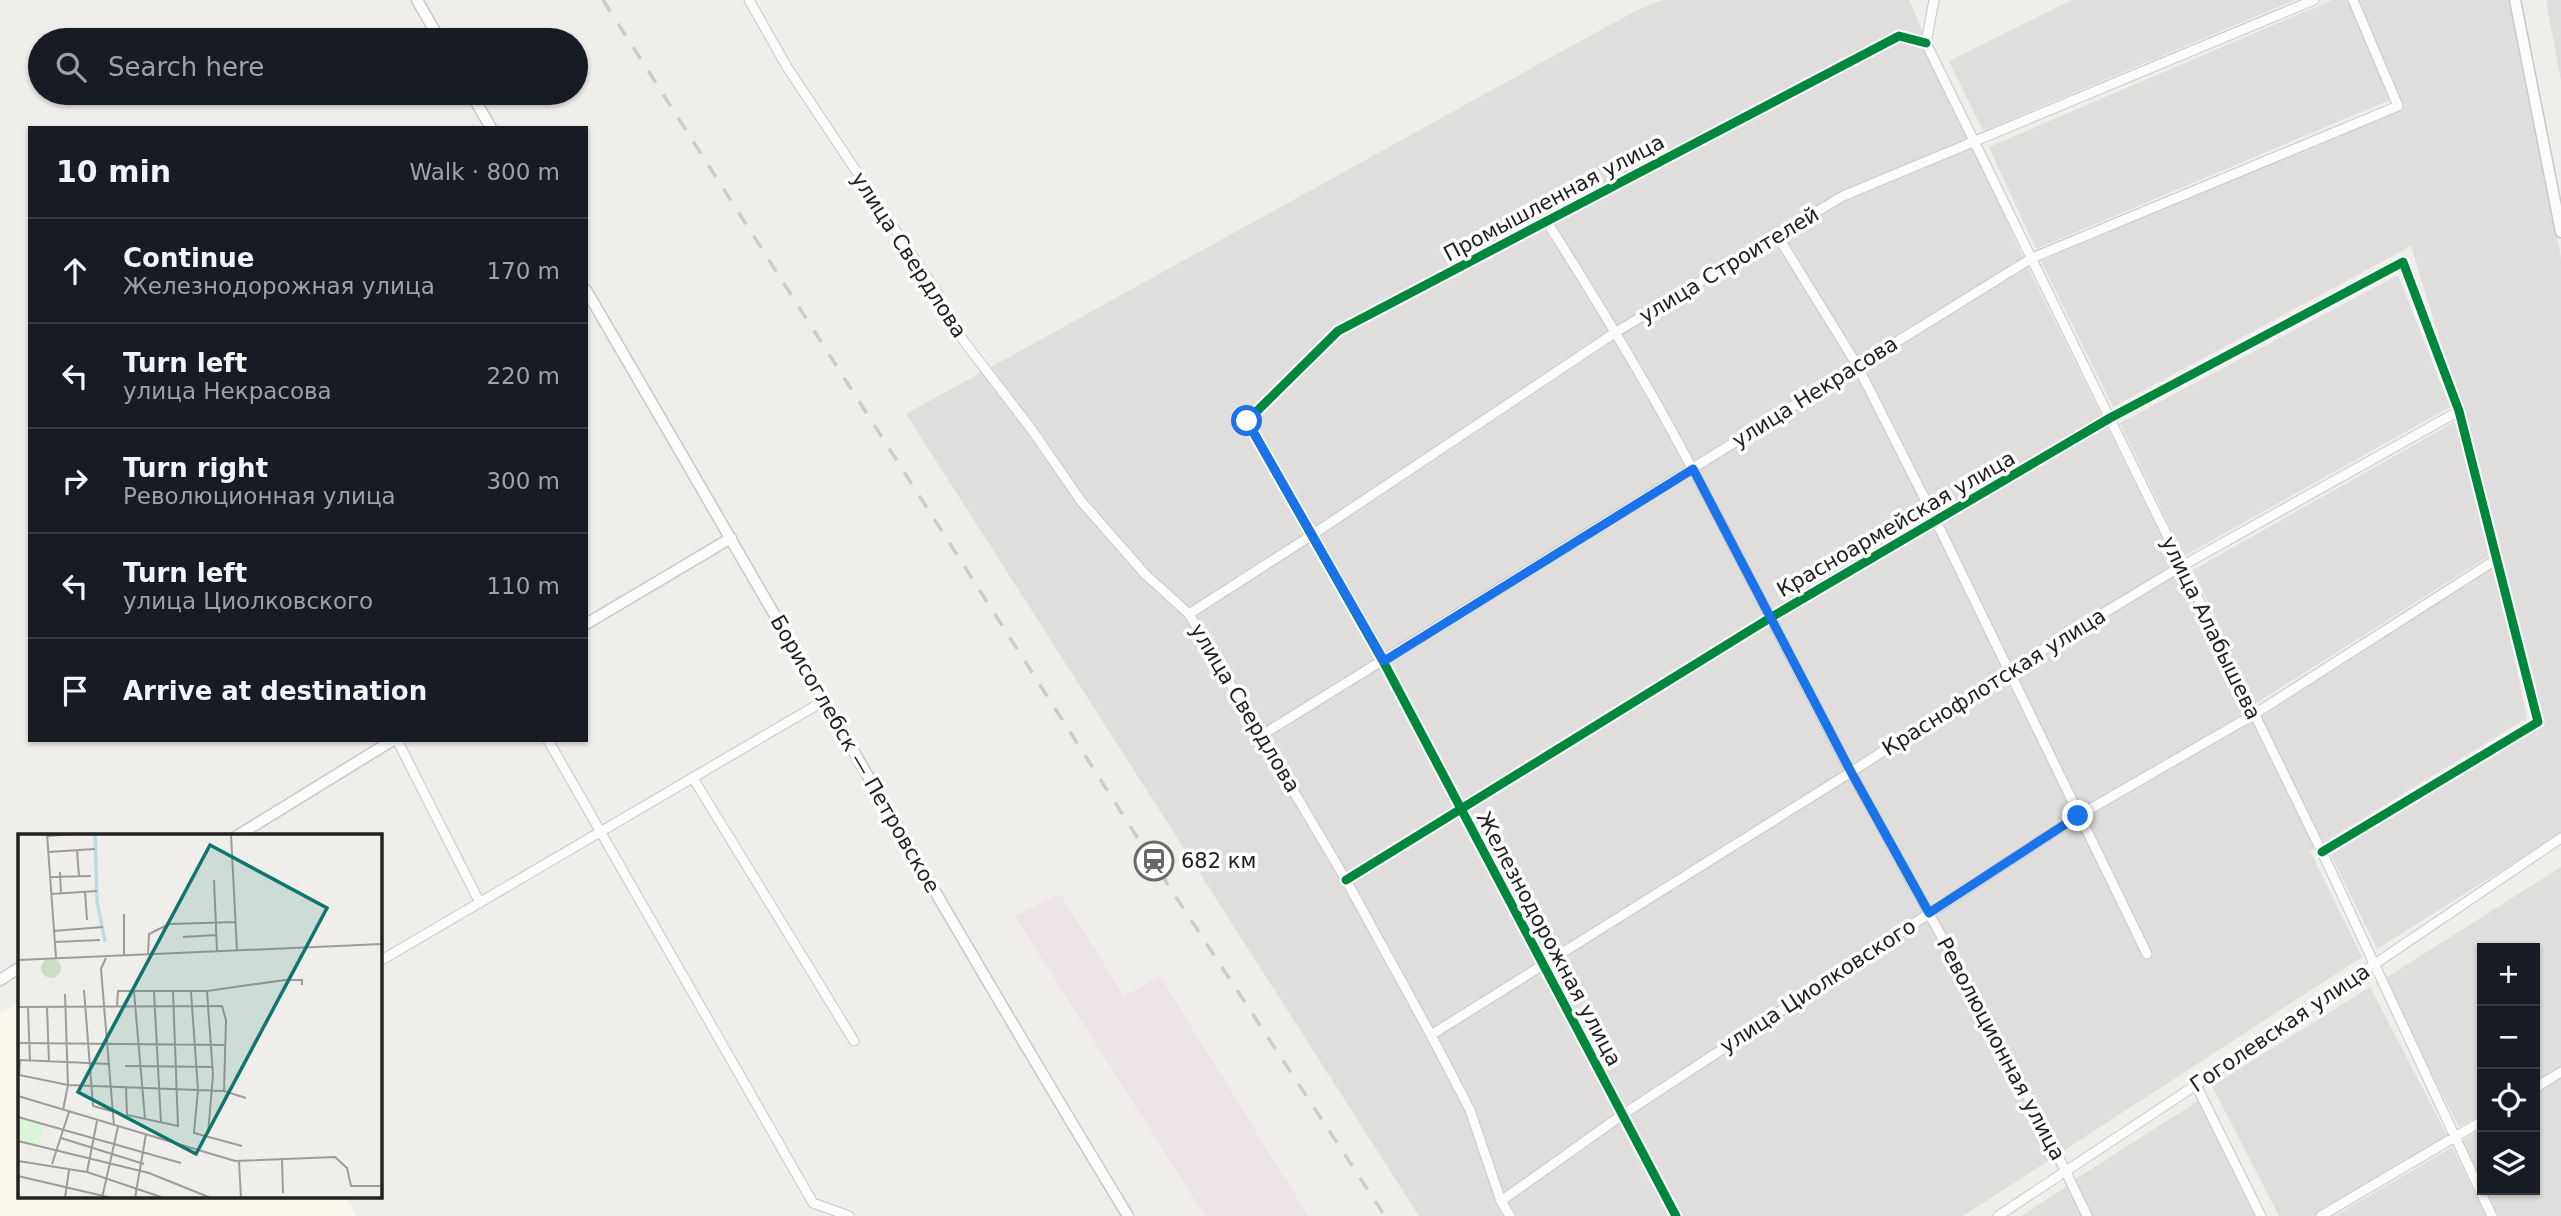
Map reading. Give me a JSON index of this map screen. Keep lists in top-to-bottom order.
{
  "streets": {
    "street": [
      "Промышленная улица",
      "улица Свердлова",
      "улица Строителей",
      "улица Некрасова",
      "Красноармейская улица",
      "улица Алабышева",
      "Краснофлотская улица",
      "Борисоглебск — Петровское",
      "Железнодорожная улица",
      "улица Циолковского",
      "Гоголевская улица",
      "Революционная улица"
    ]
  },
  "crossings": [
    ["Промышленная улица", "улица Алабышева"],
    ["Промышленная улица", "Железнодорожная улица"],
    ["Промышленная улица", "Революционная улица"],
    ["улица Свердлова", "улица Строителей"],
    ["улица Свердлова", "улица Некрасова"],
    ["улица Свердлова", "Красноармейская улица"],
    ["улица Свердлова", "Краснофлотская улица"],
    ["улица Свердлова", "улица Циолковского"],
    ["улица Строителей", "улица Алабышева"],
    ["улица Строителей", "Железнодорожная улица"],
    ["улица Строителей", "Революционная улица"],
    ["улица Некрасова", "улица Алабышева"],
    ["улица Некрасова", "Железнодорожная улица"],
    ["улица Некрасова", "Революционная улица"],
    ["Красноармейская улица", "улица Алабышева"],
    ["Красноармейская улица", "Краснофлотская улица"],
    ["Красноармейская улица", "Железнодорожная улица"],
    ["Красноармейская улица", "Революционная улица"],
    ["улица Алабышева", "Краснофлотская улица"],
    ["улица Алабышева", "улица Циолковского"],
    ["улица Алабышева", "Гоголевская улица"],
    ["Краснофлотская улица", "Железнодорожная улица"],
    ["Краснофлотская улица", "Революционная улица"],
    ["Железнодорожная улица", "улица Циолковского"],
    ["улица Циолковского", "Революционная улица"],
    ["Гоголевская улица", "Революционная улица"]
  ],
  "places": {
    "station": ["682 км"]
  },
  "page": {
    "search": "Search here",
    "heading": ["10 min", "Walk · 800 m"],
    "list": [
      ["Continue", "Железнодорожная улица", "170 m"],
      ["Turn left", "улица Некрасова", "220 m"],
      ["Turn right", "Революционная улица", "300 m"],
      ["Turn left", "улица Циолковского", "110 m"],
      "Arrive at destination"
    ],
    "map_buttons": ["+", "−"]
  }
}
